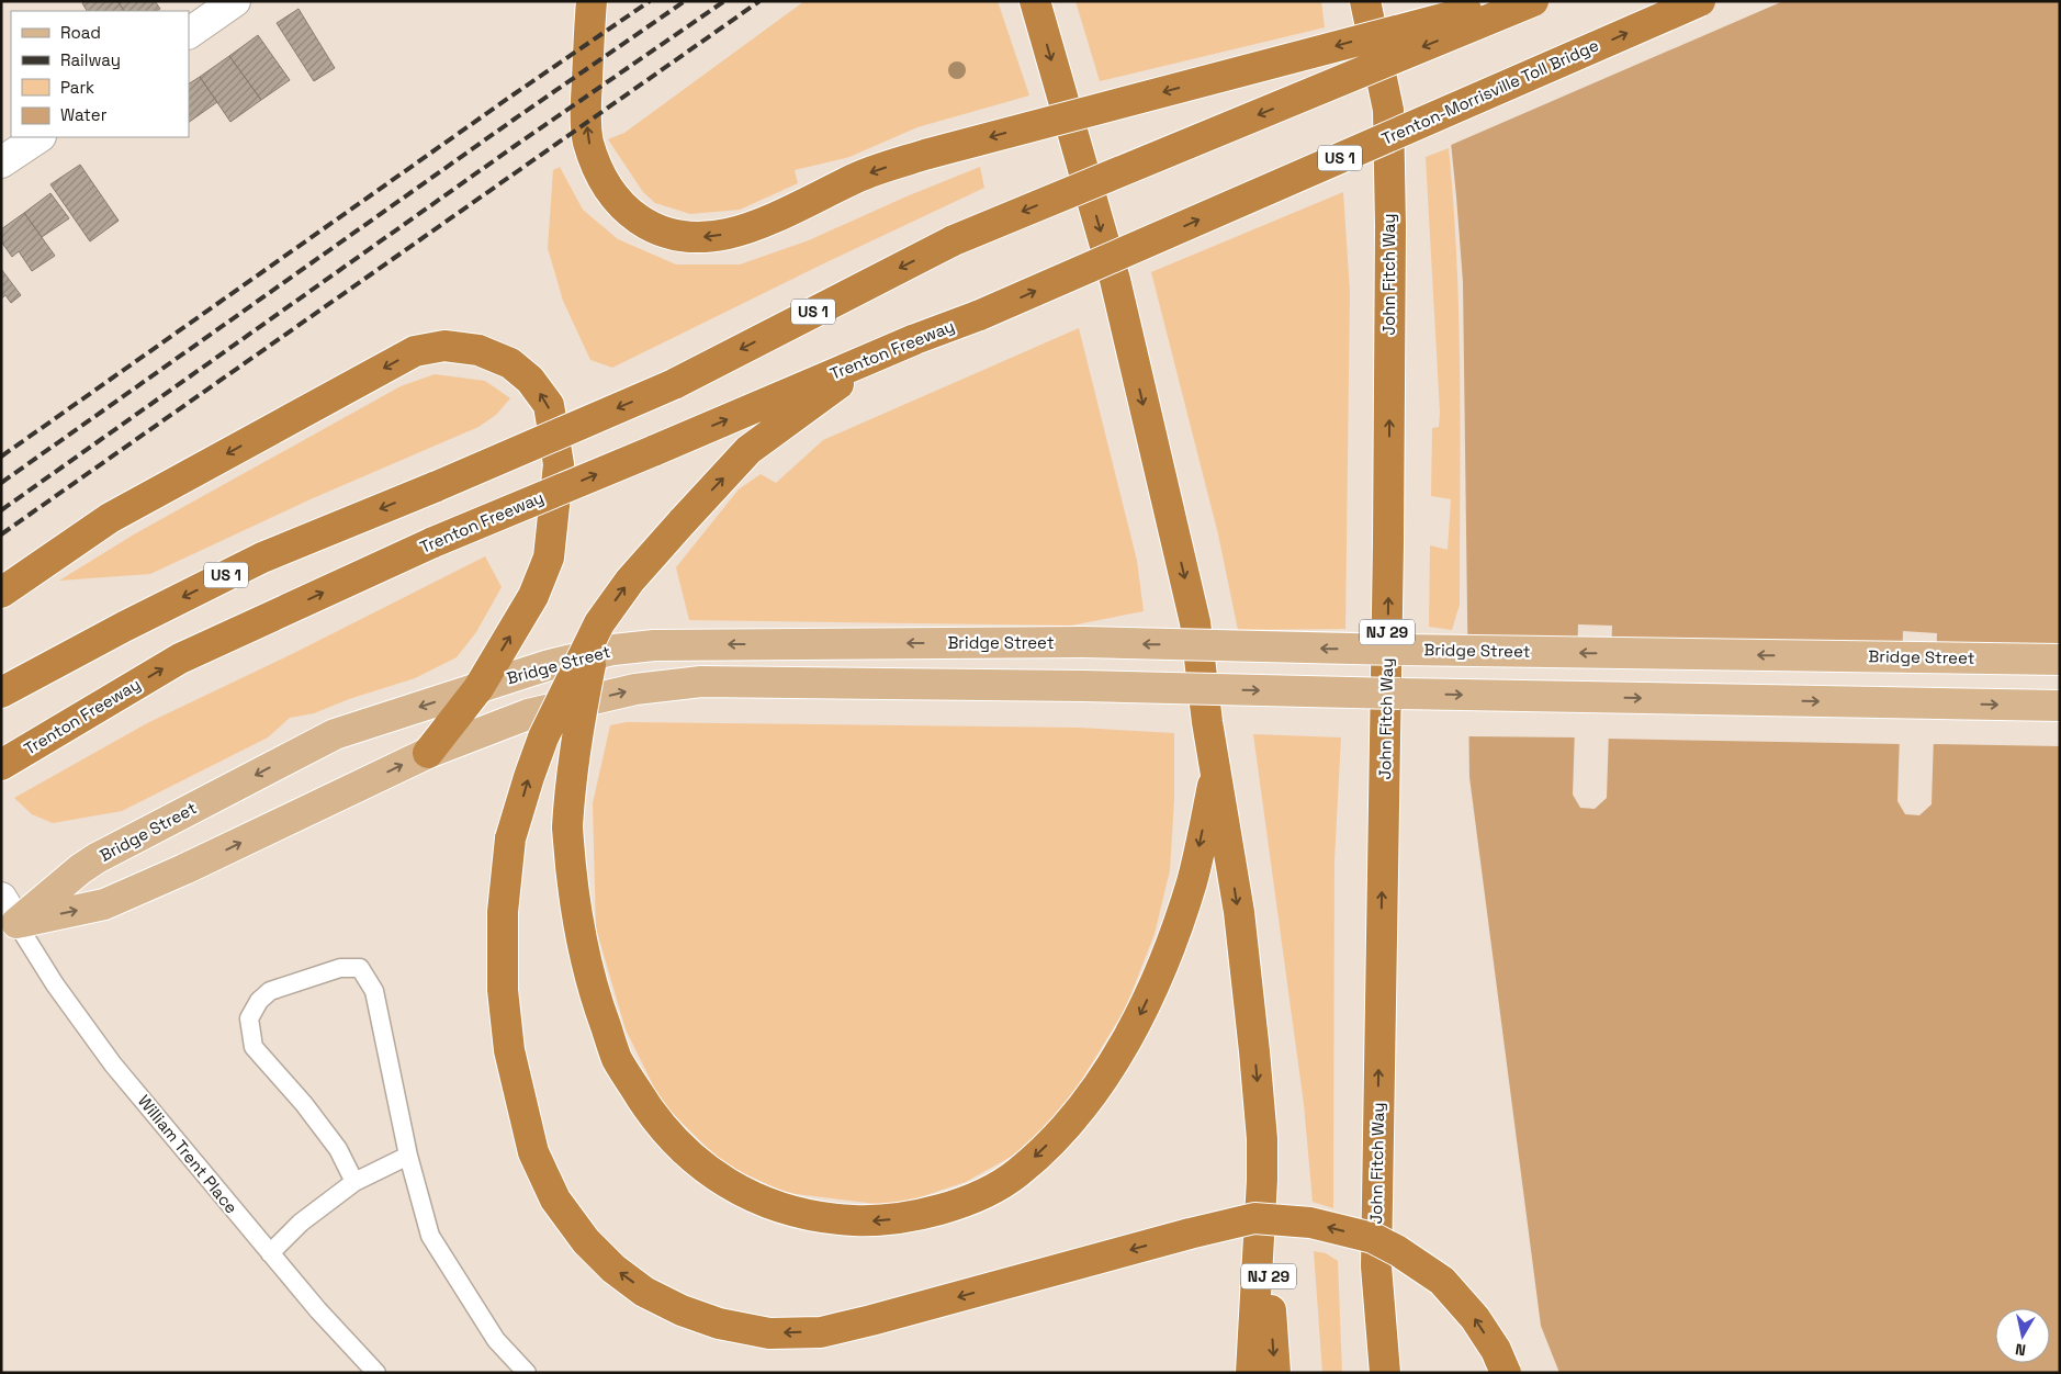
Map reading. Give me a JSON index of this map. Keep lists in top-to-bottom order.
{
  "streets": {
    "highway": [
      "Trenton-Morrisville Toll Bridge",
      "US 1",
      "John Fitch Way",
      "Trenton Freeway",
      "NJ 29"
    ],
    "main road": ["Bridge Street"],
    "lane": ["William Trent Place"]
  },
  "crossings": [
    ["Trenton-Morrisville Toll Bridge", "Trenton Freeway"],
    ["Bridge Street", "William Trent Place"]
  ],
  "legend": [
    "Road",
    "Railway",
    "Park",
    "Water"
  ],
  "north": "bottom"
}
